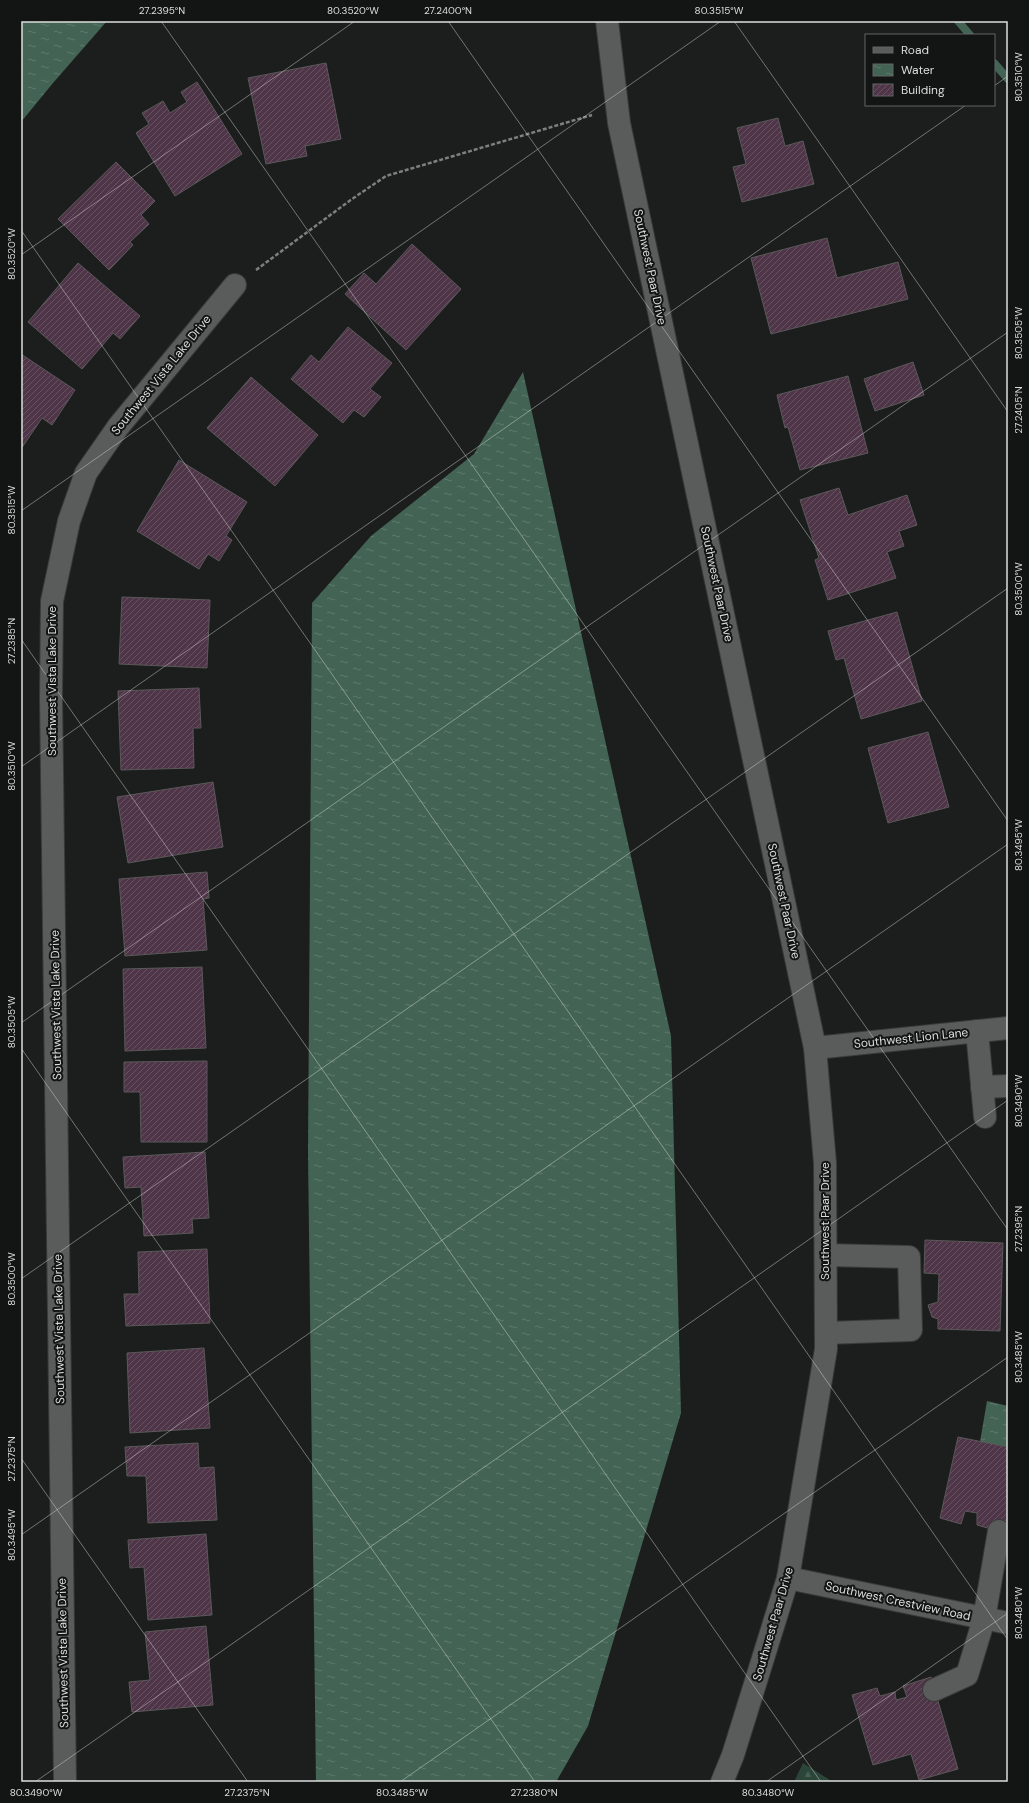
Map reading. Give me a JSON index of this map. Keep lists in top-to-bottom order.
{
  "streets": {
    "street": [
      "Southwest Paar Drive",
      "Southwest Vista Lake Drive",
      "Southwest Lion Lane",
      "Southwest Crestview Road"
    ]
  },
  "crossings": [
    ["Southwest Paar Drive", "Southwest Lion Lane"],
    ["Southwest Paar Drive", "Southwest Crestview Road"]
  ],
  "legend": ["Road", "Water", "Building"],
  "coordinates": [
    "27.2395°N",
    "80.3520°W",
    "27.2400°N",
    "80.3515°W",
    "80.3510°W",
    "80.3505°W",
    "27.2405°N",
    "80.3500°W",
    "27.2385°N",
    "80.3495°W",
    "80.3490°W",
    "80.3485°W",
    "27.2375°N",
    "80.3480°W",
    "27.2380°N"
  ]
}
